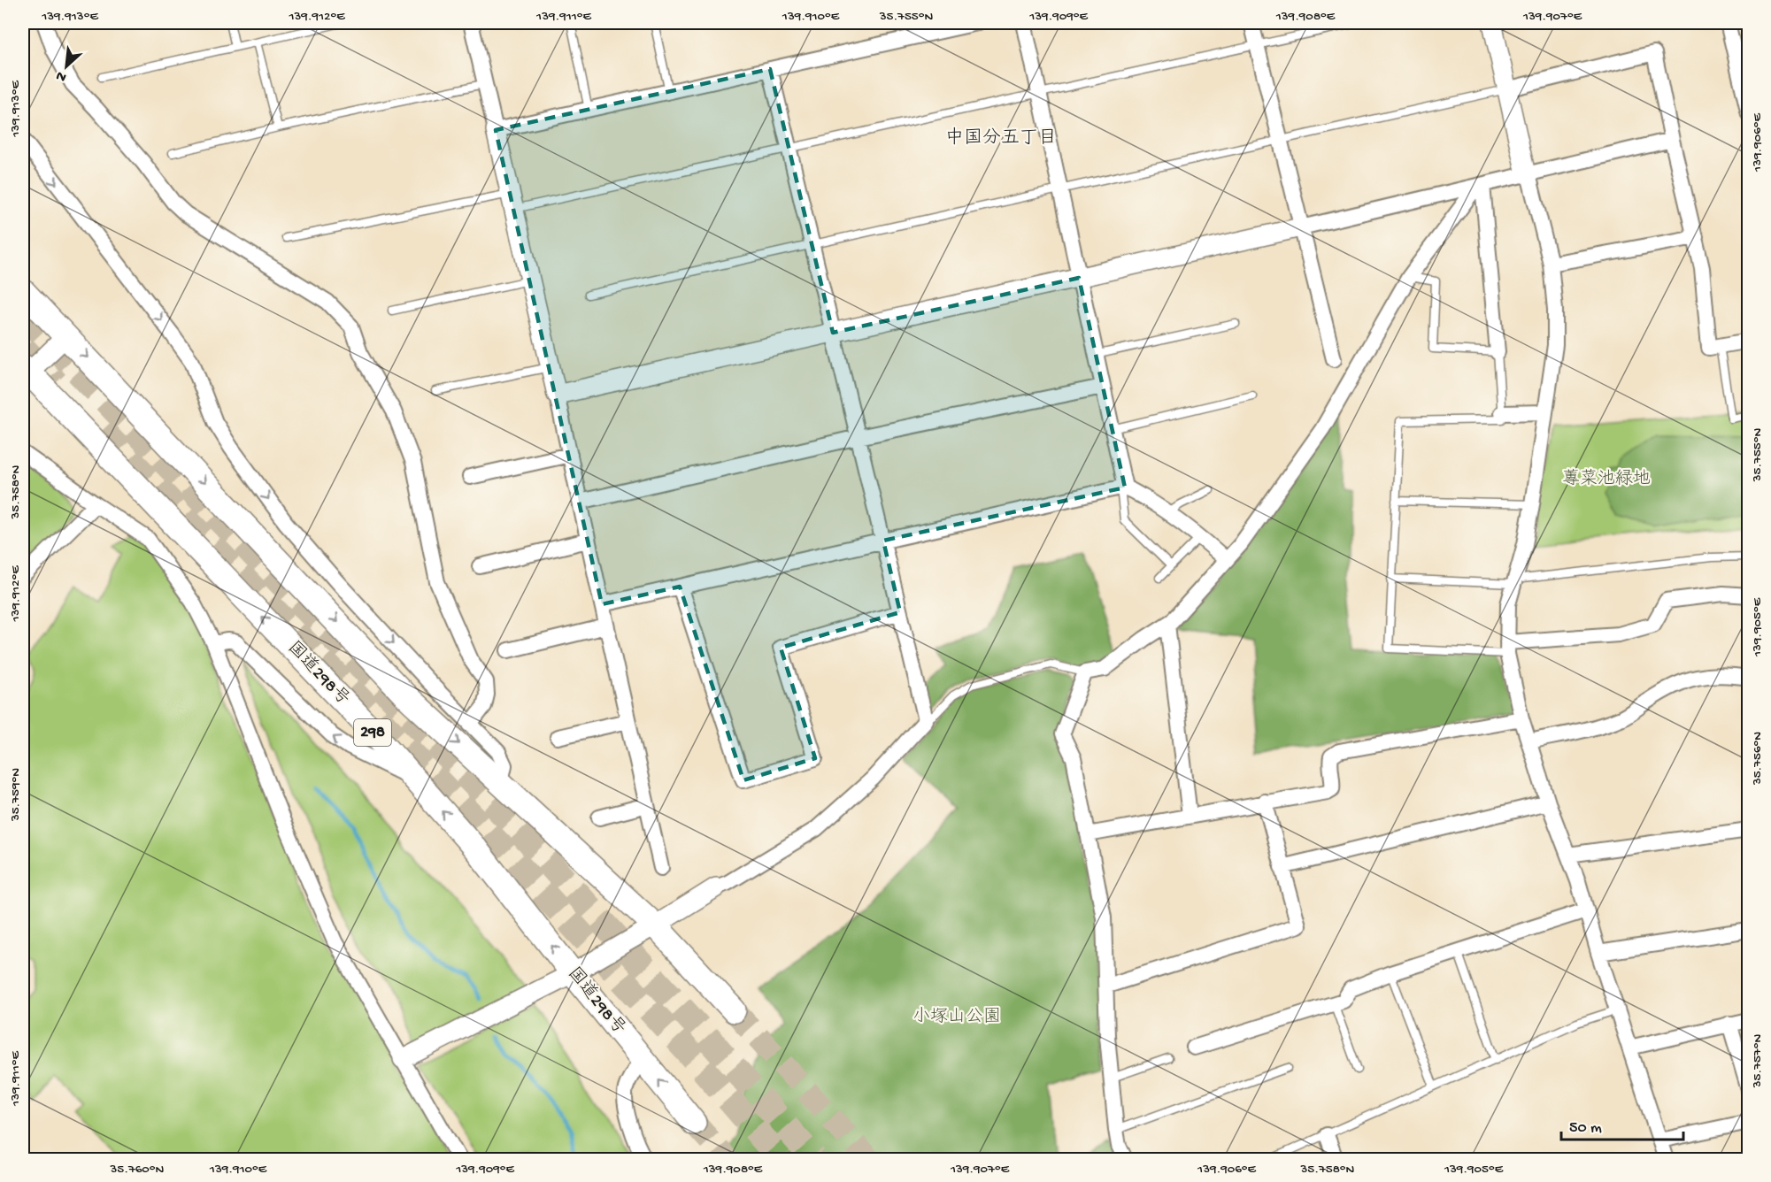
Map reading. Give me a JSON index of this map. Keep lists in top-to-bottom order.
{
  "streets": {
    "highway": ["国道298号", "298"]
  },
  "districts": ["中国分五丁目"],
  "parks": ["蓴菜池緑地", "小塚山公園"],
  "scale_bar": "50 m",
  "north": "bottom left",
  "coordinates": [
    "139.913°E",
    "139.912°E",
    "139.911°E",
    "139.910°E",
    "35.755°N",
    "139.909°E",
    "139.908°E",
    "139.907°E",
    "139.906°E",
    "35.758°N",
    "139.905°E",
    "35.756°N",
    "35.759°N",
    "35.757°N",
    "35.760°N"
  ]
}
